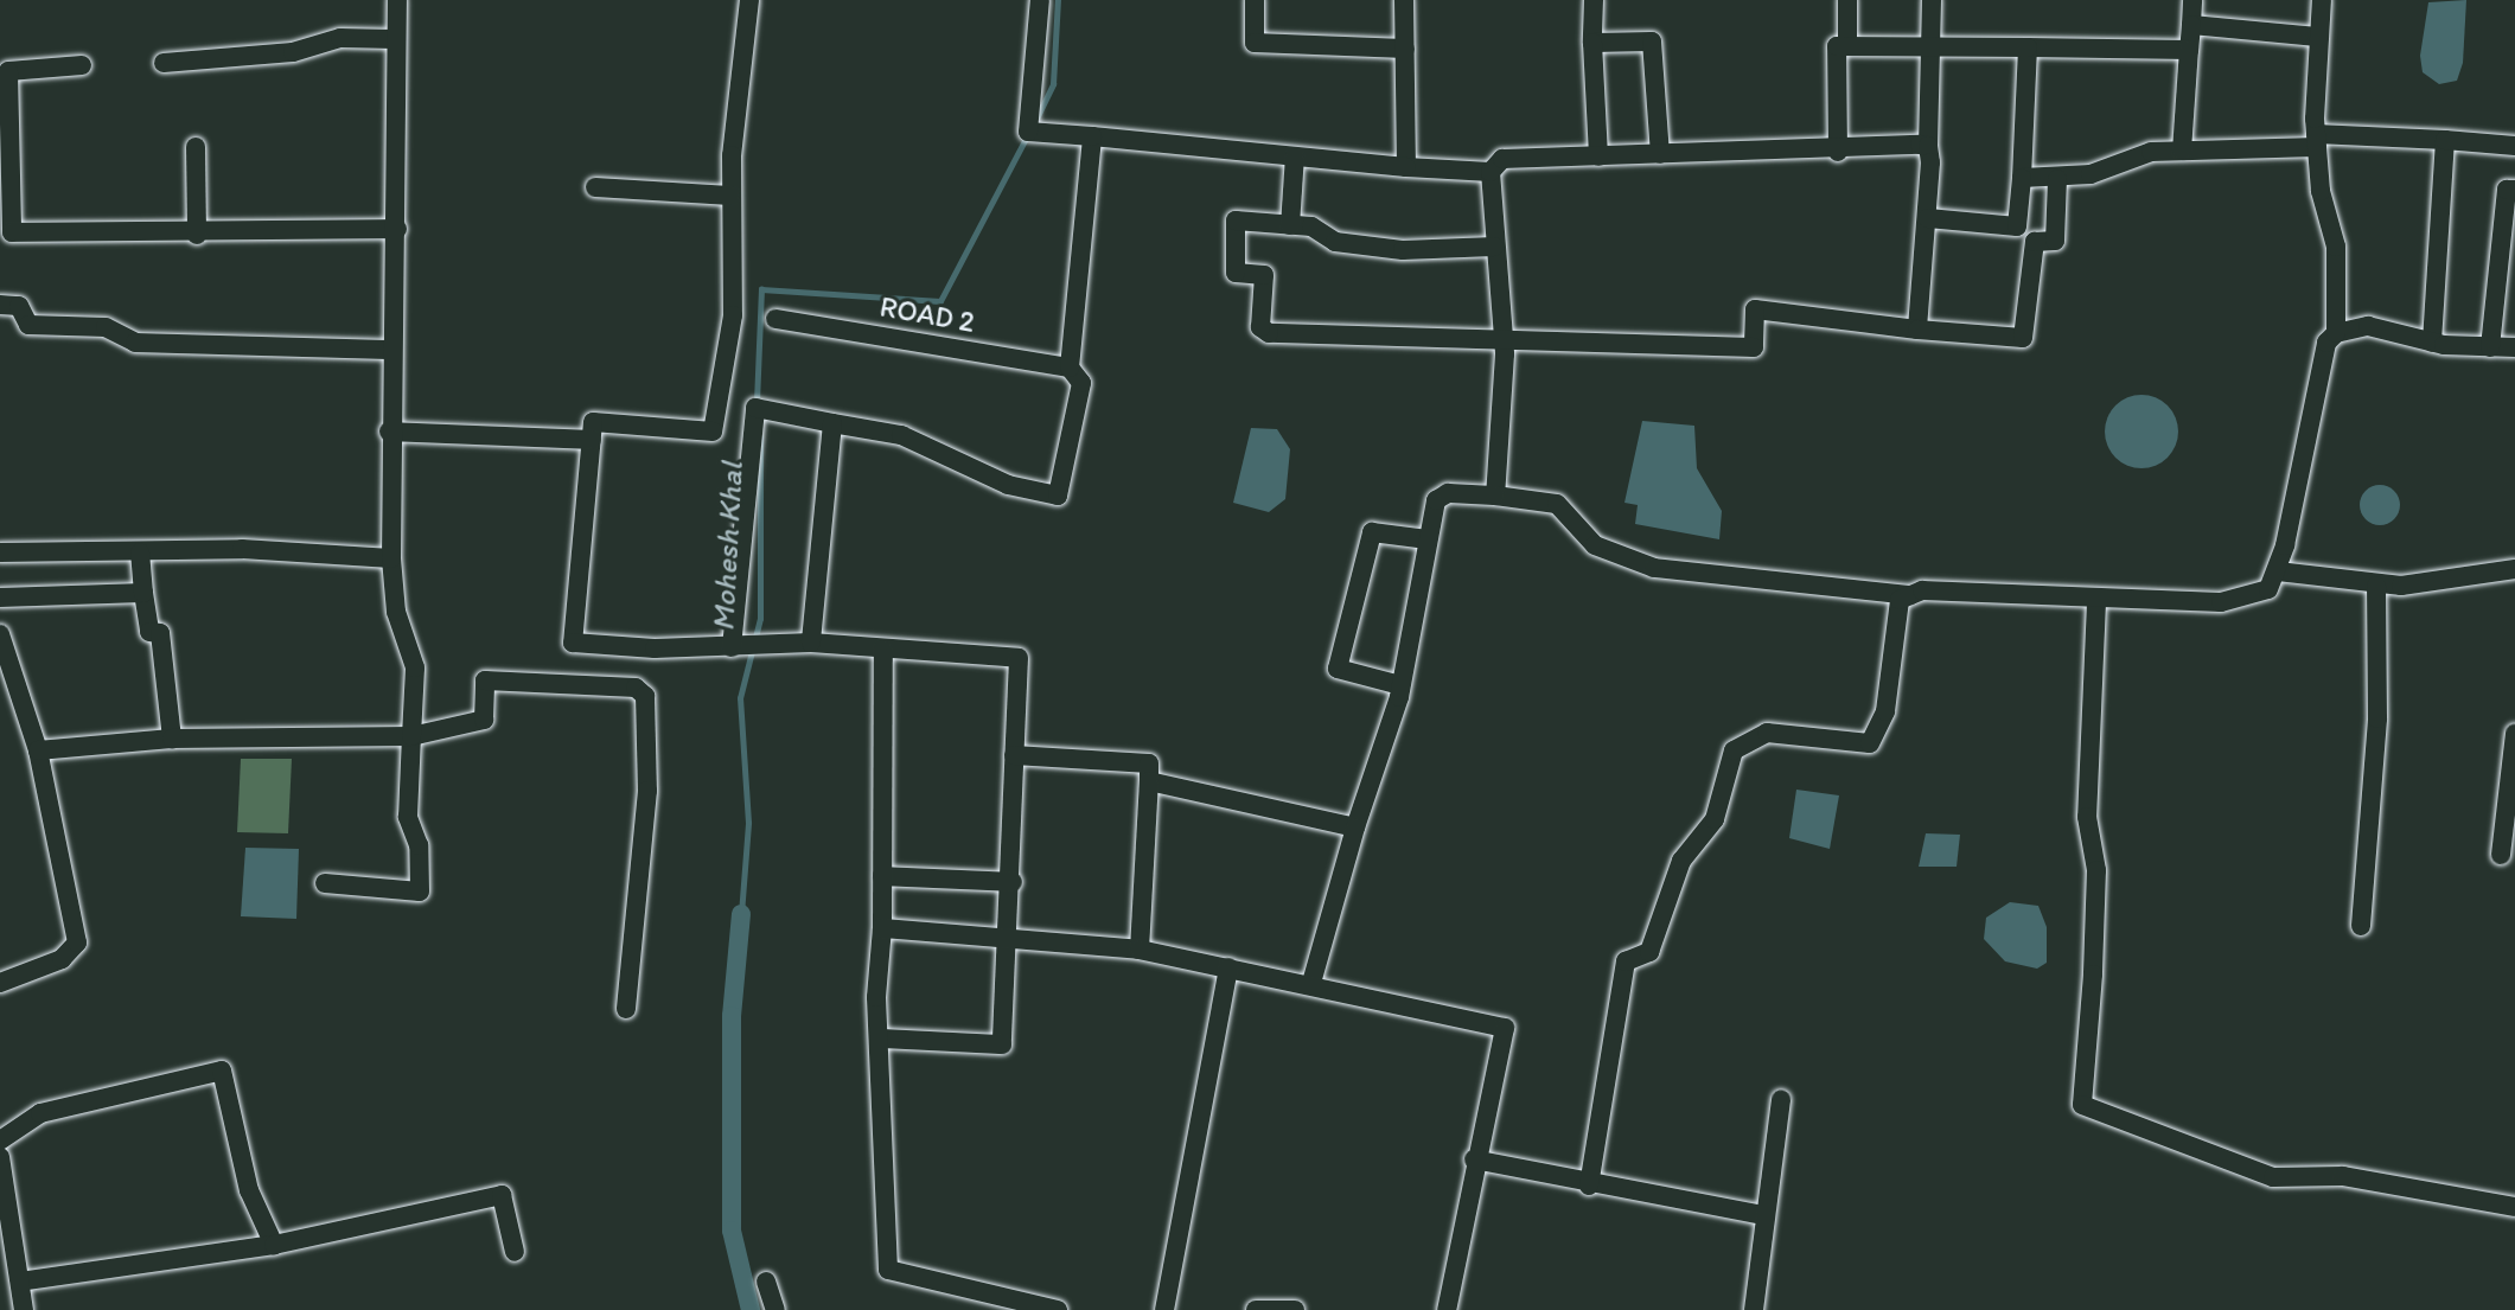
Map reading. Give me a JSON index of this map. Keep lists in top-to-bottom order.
{
  "streets": {
    "street": ["ROAD 2"]
  },
  "water": ["Mohesh Khal"]
}
